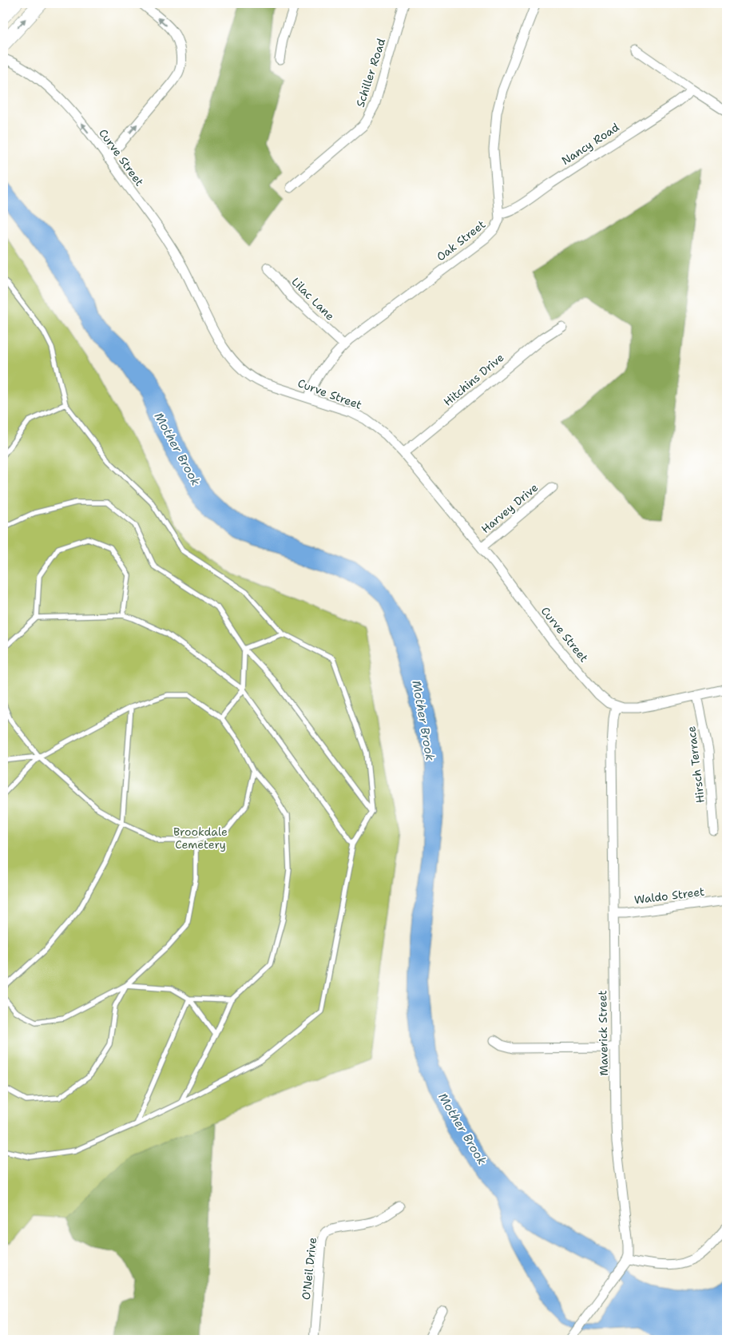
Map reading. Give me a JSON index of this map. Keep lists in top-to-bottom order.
{
  "streets": {
    "street": [
      "Schiller Road",
      "Nancy Road",
      "Curve Street",
      "Oak Street",
      "Lilac Lane",
      "Hitchins Drive",
      "Harvey Drive",
      "Hirsch Terrace",
      "Waldo Street",
      "Maverick Street",
      "O'Neil Drive"
    ]
  },
  "crossings": [
    ["Nancy Road", "Oak Street"],
    ["Curve Street", "Oak Street"],
    ["Curve Street", "Hitchins Drive"],
    ["Curve Street", "Harvey Drive"],
    ["Curve Street", "Maverick Street"],
    ["Oak Street", "Lilac Lane"],
    ["Waldo Street", "Maverick Street"]
  ],
  "water": ["Mother Brook"],
  "parks": ["Brookdale Cemetery"]
}
